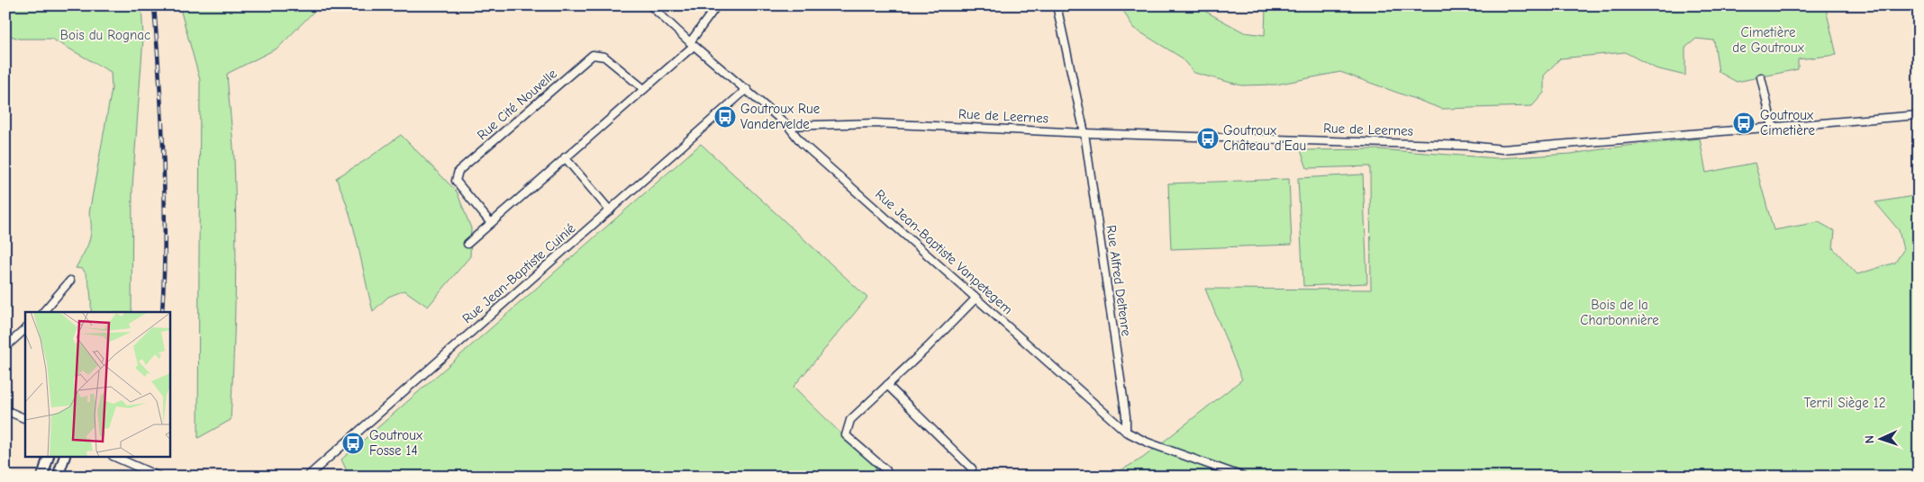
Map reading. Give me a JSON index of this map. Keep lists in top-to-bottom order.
{
  "streets": {
    "street": [
      "Rue Cité Nouvelle",
      "Rue de Leernes",
      "Rue Jean-Baptiste Vanpetegem",
      "Rue Jean-Baptiste Cuinié",
      "Rue Alfred Deltenre"
    ]
  },
  "crossings": [
    ["Rue de Leernes", "Rue Jean-Baptiste Vanpetegem"],
    ["Rue de Leernes", "Rue Alfred Deltenre"],
    ["Rue Jean-Baptiste Vanpetegem", "Rue Jean-Baptiste Cuinié"],
    ["Rue Jean-Baptiste Vanpetegem", "Rue Alfred Deltenre"]
  ],
  "parks": [
    "Cimetière de Goutroux",
    "Bois du Rognac",
    "Bois de la Charbonnière",
    "Terril Siège 12"
  ],
  "places": {
    "bus stop": [
      "Goutroux Rue Vandervelde",
      "Goutroux Cimetière",
      "Goutroux Château d'Eau",
      "Goutroux Fosse 14"
    ]
  },
  "north": "left"
}
